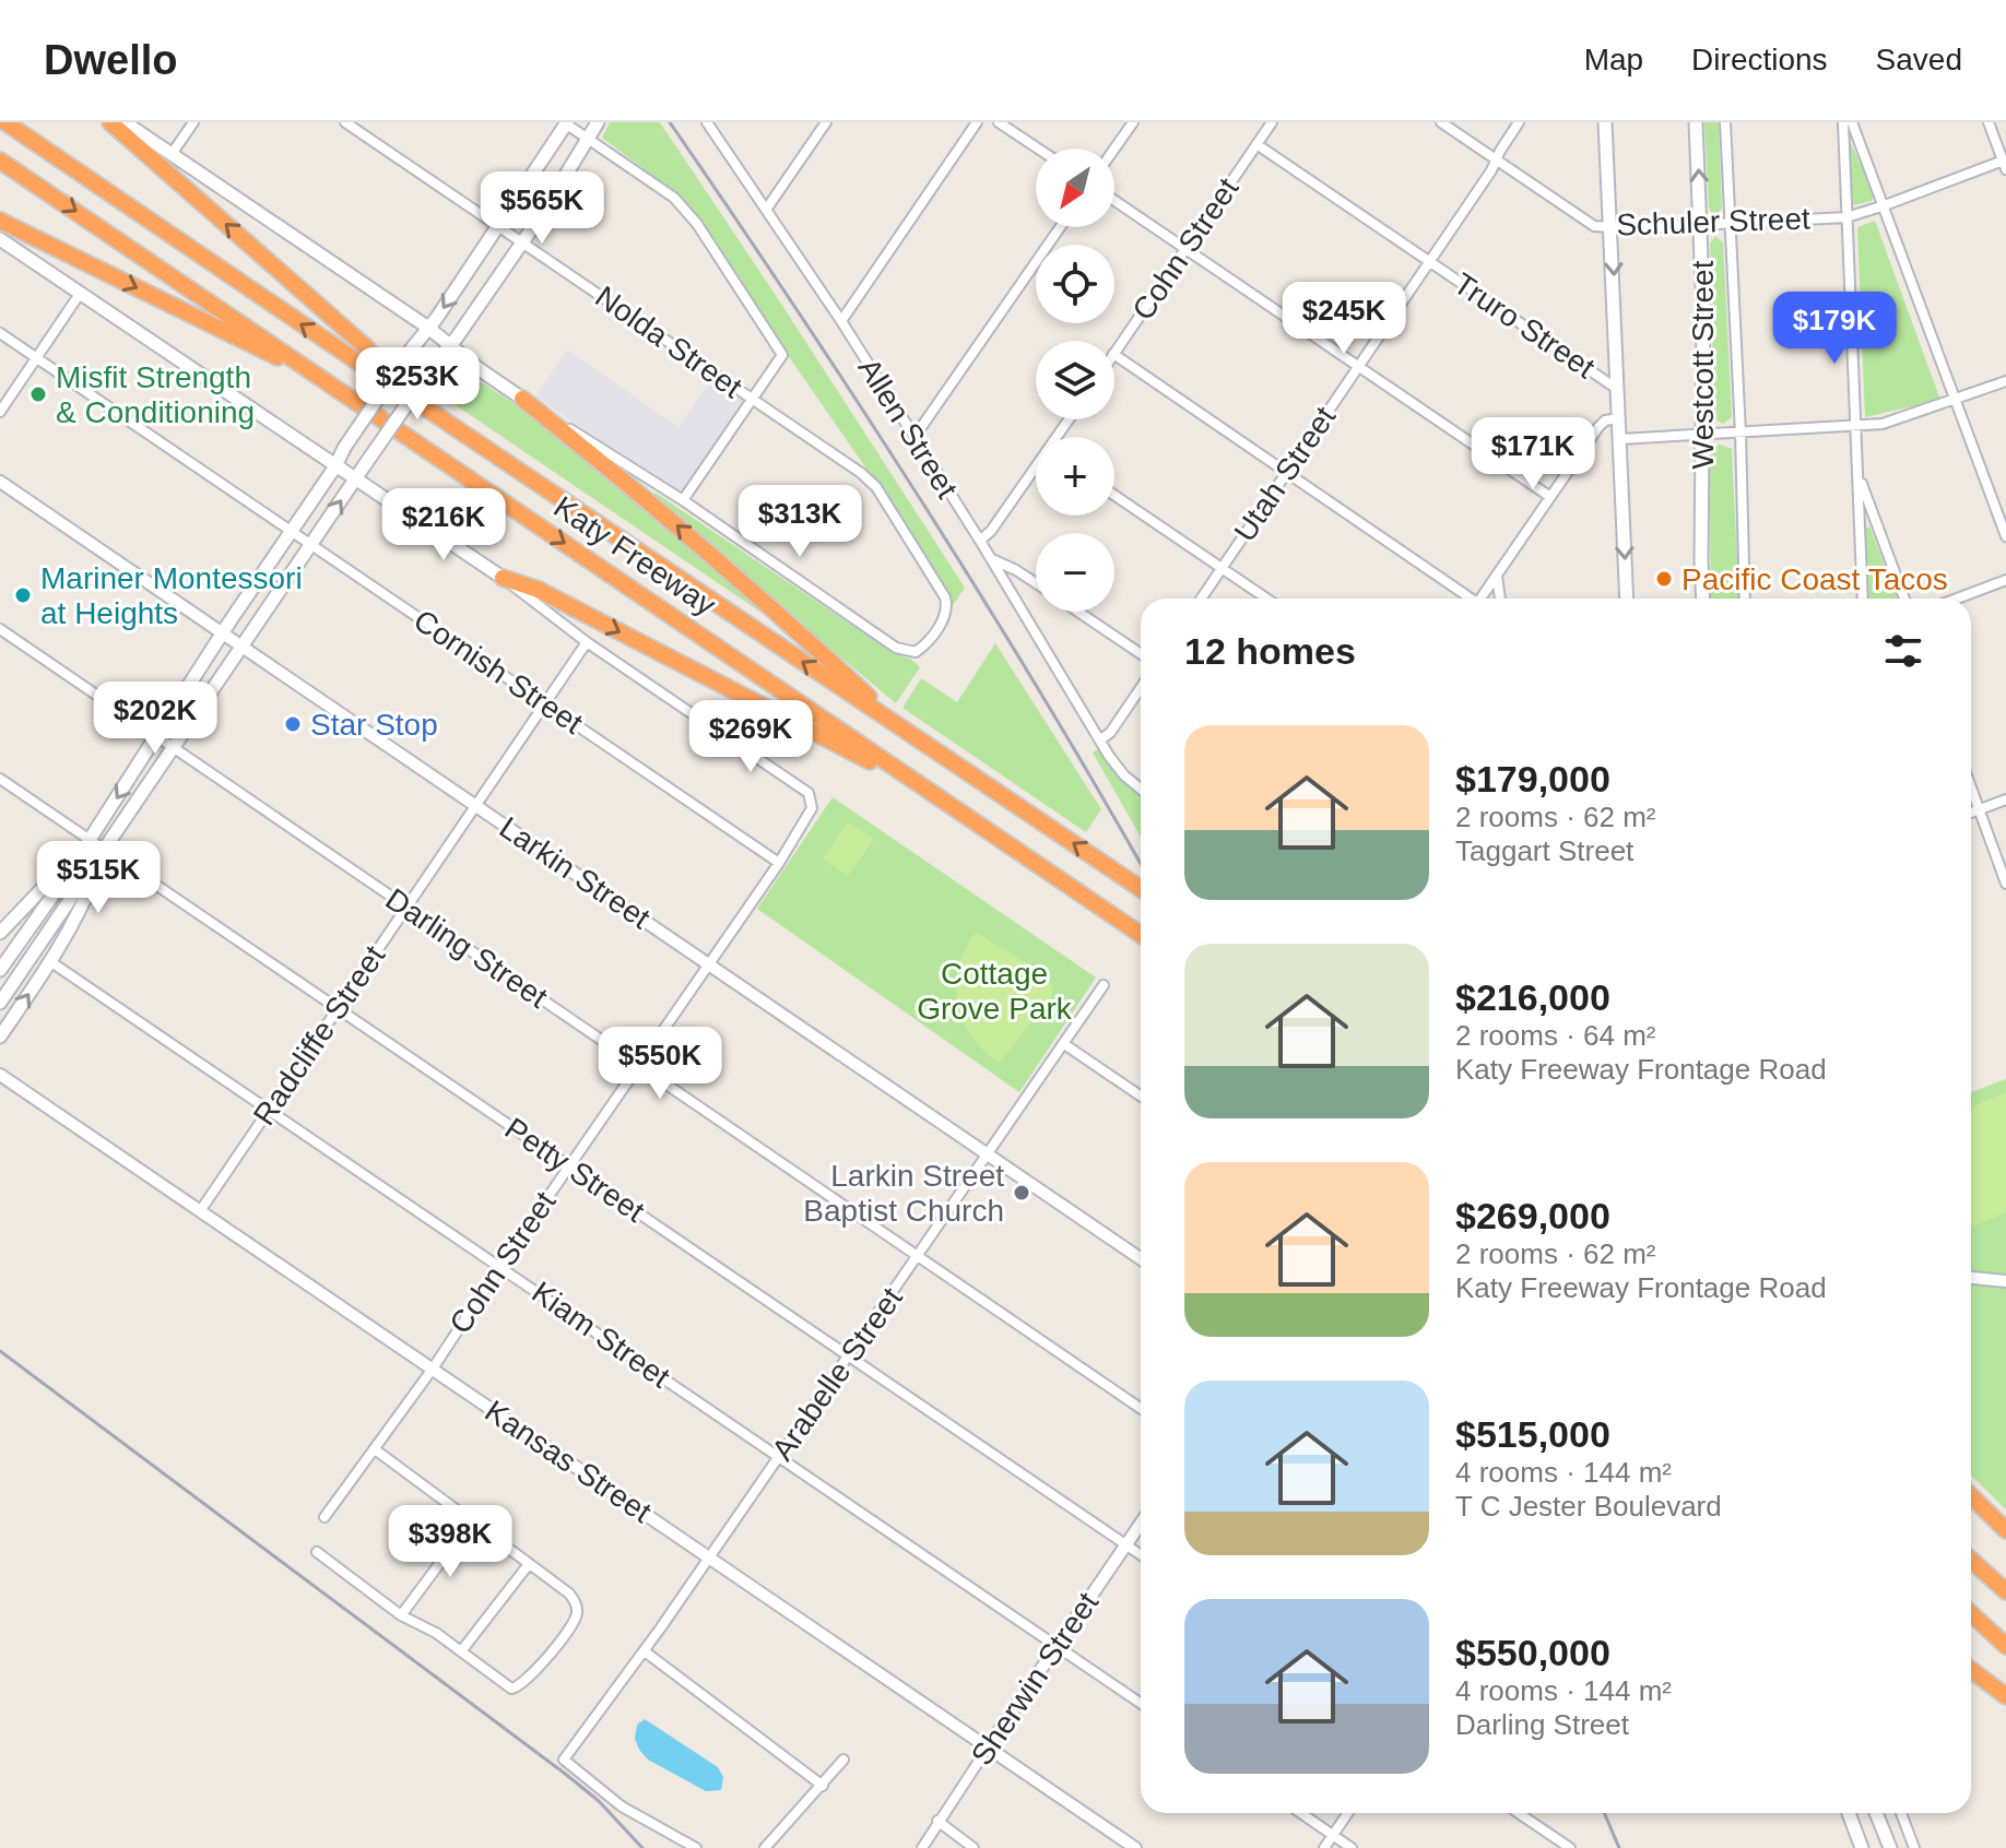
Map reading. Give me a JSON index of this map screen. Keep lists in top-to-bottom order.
{
  "streets": {
    "highway": ["Katy Freeway"],
    "main road": ["Westcott Street"],
    "street": [
      "Schuler Street",
      "Cohn Street",
      "Truro Street",
      "Nolda Street",
      "Allen Street",
      "Utah Street",
      "Cornish Street",
      "Larkin Street",
      "Darling Street",
      "Radcliffe Street",
      "Petty Street",
      "Kiam Street",
      "Arabelle Street",
      "Kansas Street",
      "Sherwin Street"
    ]
  },
  "crossings": [
    ["Schuler Street", "Westcott Street"],
    ["Schuler Street", "Utah Street"],
    ["Cohn Street", "Truro Street"],
    ["Cohn Street", "Cornish Street"],
    ["Cohn Street", "Larkin Street"],
    ["Cohn Street", "Darling Street"],
    ["Cohn Street", "Radcliffe Street"],
    ["Cohn Street", "Petty Street"],
    ["Cohn Street", "Kiam Street"],
    ["Cohn Street", "Kansas Street"],
    ["Truro Street", "Utah Street"],
    ["Cornish Street", "Radcliffe Street"],
    ["Larkin Street", "Radcliffe Street"],
    ["Larkin Street", "Arabelle Street"],
    ["Darling Street", "Radcliffe Street"],
    ["Darling Street", "Arabelle Street"],
    ["Radcliffe Street", "Petty Street"],
    ["Radcliffe Street", "Kiam Street"],
    ["Radcliffe Street", "Kansas Street"],
    ["Petty Street", "Arabelle Street"],
    ["Petty Street", "Sherwin Street"],
    ["Kiam Street", "Arabelle Street"],
    ["Kiam Street", "Sherwin Street"],
    ["Arabelle Street", "Kansas Street"],
    ["Kansas Street", "Sherwin Street"]
  ],
  "parks": ["Cottage Grove Park"],
  "places": [
    "Misfit Strength & Conditioning",
    "Pacific Coast Tacos",
    "Mariner Montessori at Heights",
    "Star Stop",
    "Larkin Street Baptist Church"
  ],
  "north": "bottom left",
  "page": {
    "header": "Dwello",
    "nav": ["Map", "Directions", "Saved"],
    "map_buttons": ["+", "−"],
    "price": [
      "$565K",
      "$245K",
      "$179K",
      "$253K",
      "$171K",
      "$313K",
      "$216K",
      "$202K",
      "$269K",
      "$515K",
      "$550K",
      "$398K"
    ],
    "heading": "12 homes",
    "list": [
      {
        "name": "$179,000",
        "note": "2 rooms · 62 m² · Taggart Street"
      },
      {
        "name": "$216,000",
        "note": "2 rooms · 64 m² · Katy Freeway Frontage Road"
      },
      {
        "name": "$269,000",
        "note": "2 rooms · 62 m² · Katy Freeway Frontage Road"
      },
      {
        "name": "$515,000",
        "note": "4 rooms · 144 m² · T C Jester Boulevard"
      },
      {
        "name": "$550,000",
        "note": "4 rooms · 144 m² · Darling Street"
      }
    ]
  }
}
